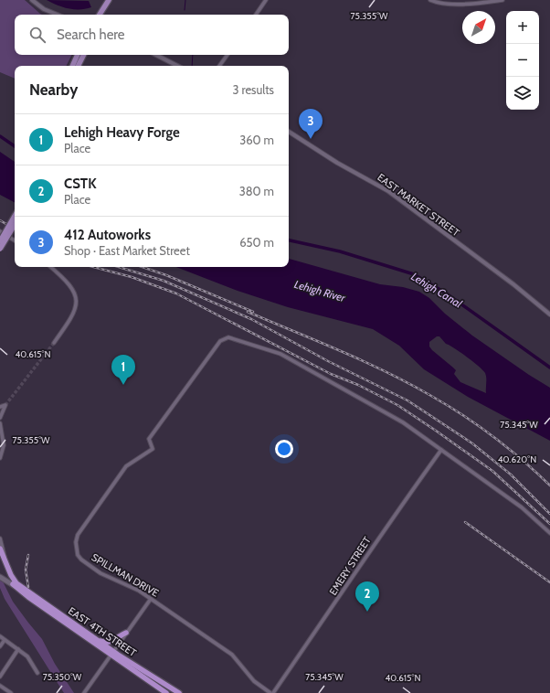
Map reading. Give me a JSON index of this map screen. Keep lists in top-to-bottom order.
{
  "streets": {
    "highway": ["EAST 4TH STREET"],
    "street": ["EAST MARKET STREET", "EMERY STREET", "SPILLMAN DRIVE"]
  },
  "crossings": [
    ["EMERY STREET", "SPILLMAN DRIVE"]
  ],
  "water": ["Lehigh Canal", "Lehigh River"],
  "north": "top right",
  "page": {
    "map_buttons": ["+", "−"],
    "search": "Search here",
    "heading": ["Nearby", "3 results"],
    "pins": ["3", "1", "2"],
    "list": [
      {
        "mark": "1",
        "name": "Lehigh Heavy Forge",
        "note": "Place",
        "value": "360 m"
      },
      {
        "mark": "2",
        "name": "CSTK",
        "note": "Place",
        "value": "380 m"
      },
      {
        "mark": "3",
        "name": "412 Autoworks",
        "note": "Shop · East Market Street",
        "value": "650 m"
      }
    ]
  },
  "coordinates": [
    "75.355°W",
    "40.615°N",
    "75.345°W",
    "40.620°N",
    "75.350°W"
  ]
}
